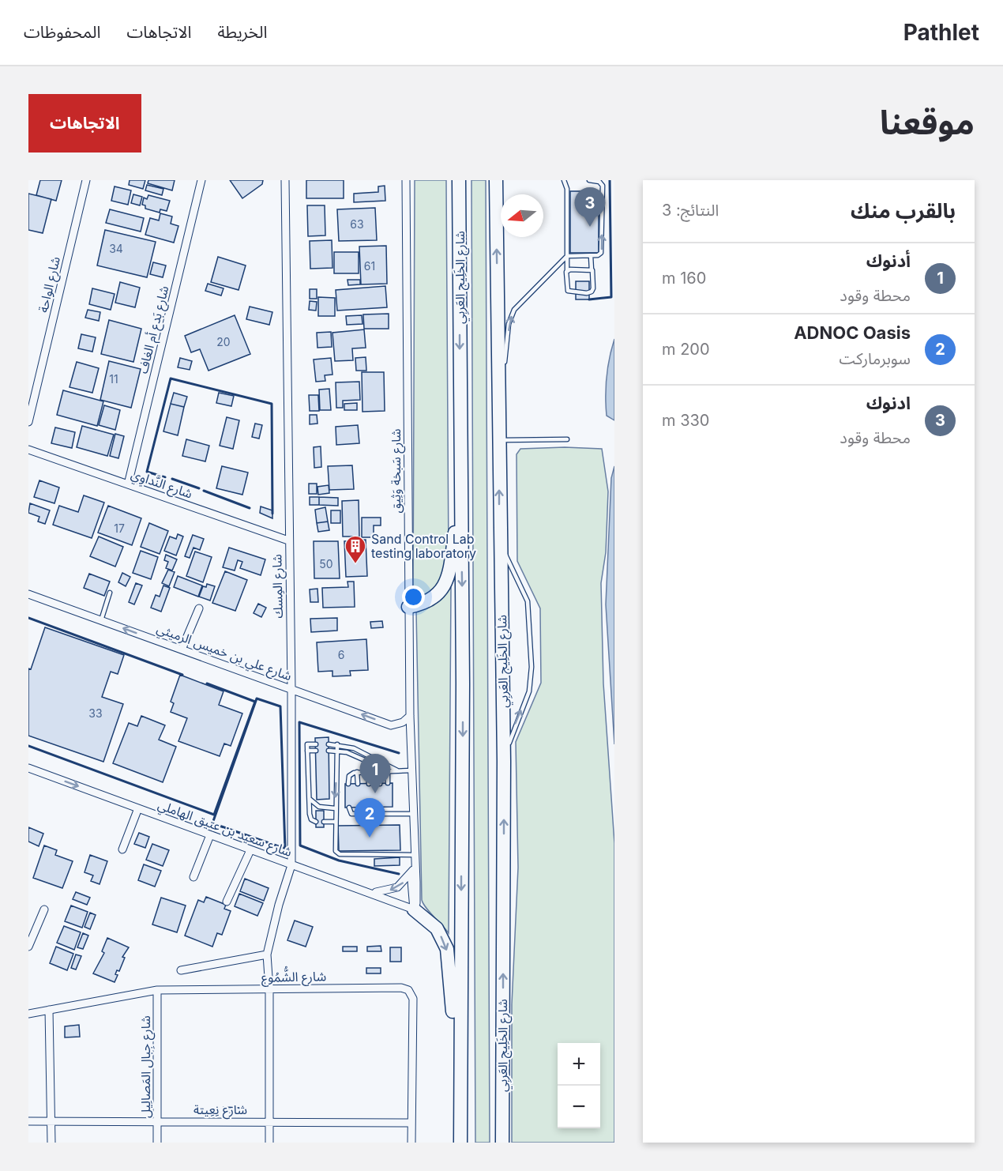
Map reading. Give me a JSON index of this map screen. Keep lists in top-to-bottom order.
{
  "streets": {
    "highway": ["شارع الخَلِيج العَربِي"],
    "street": [
      "شارع الواحة",
      "شارع بَدع أم الغاف",
      "شارع سَبخة وَثِيق",
      "شارع النَّداوِي",
      "شارع المِسك",
      "شارع علي بن خميس الرميثي",
      "شارع سعيد بن عتيق الهاملي",
      "شارع الشُّمُوع",
      "شارع جِبال المَصالِيل",
      "شارع نِعِيتة"
    ]
  },
  "crossings": [
    ["شارع بَدع أم الغاف", "شارع النَّداوِي"],
    ["شارع سَبخة وَثِيق", "شارع علي بن خميس الرميثي"],
    ["شارع سَبخة وَثِيق", "شارع سعيد بن عتيق الهاملي"],
    ["شارع النَّداوِي", "شارع المِسك"],
    ["شارع المِسك", "شارع علي بن خميس الرميثي"],
    ["شارع المِسك", "شارع سعيد بن عتيق الهاملي"],
    ["شارع المِسك", "شارع الشُّمُوع"],
    ["شارع المِسك", "شارع نِعِيتة"],
    ["شارع الشُّمُوع", "شارع جِبال المَصالِيل"],
    ["شارع الشُّمُوع", "شارع نِعِيتة"],
    ["شارع جِبال المَصالِيل", "شارع نِعِيتة"]
  ],
  "one_way": ["شارع علي بن خميس الرميثي"],
  "places": {
    "building": ["Sand Control Lab testing laboratory"]
  },
  "house_numbers": [
    "63",
    "34",
    "61",
    "20",
    "11",
    "17",
    "50",
    "6",
    "33"
  ],
  "north": "left",
  "page": {
    "header": "Pathlet",
    "nav": ["الخريطة", "الاتجاهات", "المحفوظات"],
    "title": "موقعنا",
    "buttons": "الاتجاهات",
    "heading": ["بالقرب منك", "النتائج: 3"],
    "pins": ["3", "1", "2"],
    "list": [
      {
        "mark": "1",
        "name": "أدنوك",
        "note": "محطة وقود",
        "value": "160 m"
      },
      {
        "mark": "2",
        "name": "ADNOC Oasis",
        "note": "سوبرماركت",
        "value": "200 m"
      },
      {
        "mark": "3",
        "name": "ادنوك",
        "note": "محطة وقود",
        "value": "330 m"
      }
    ],
    "map_buttons": ["+", "−"]
  }
}
